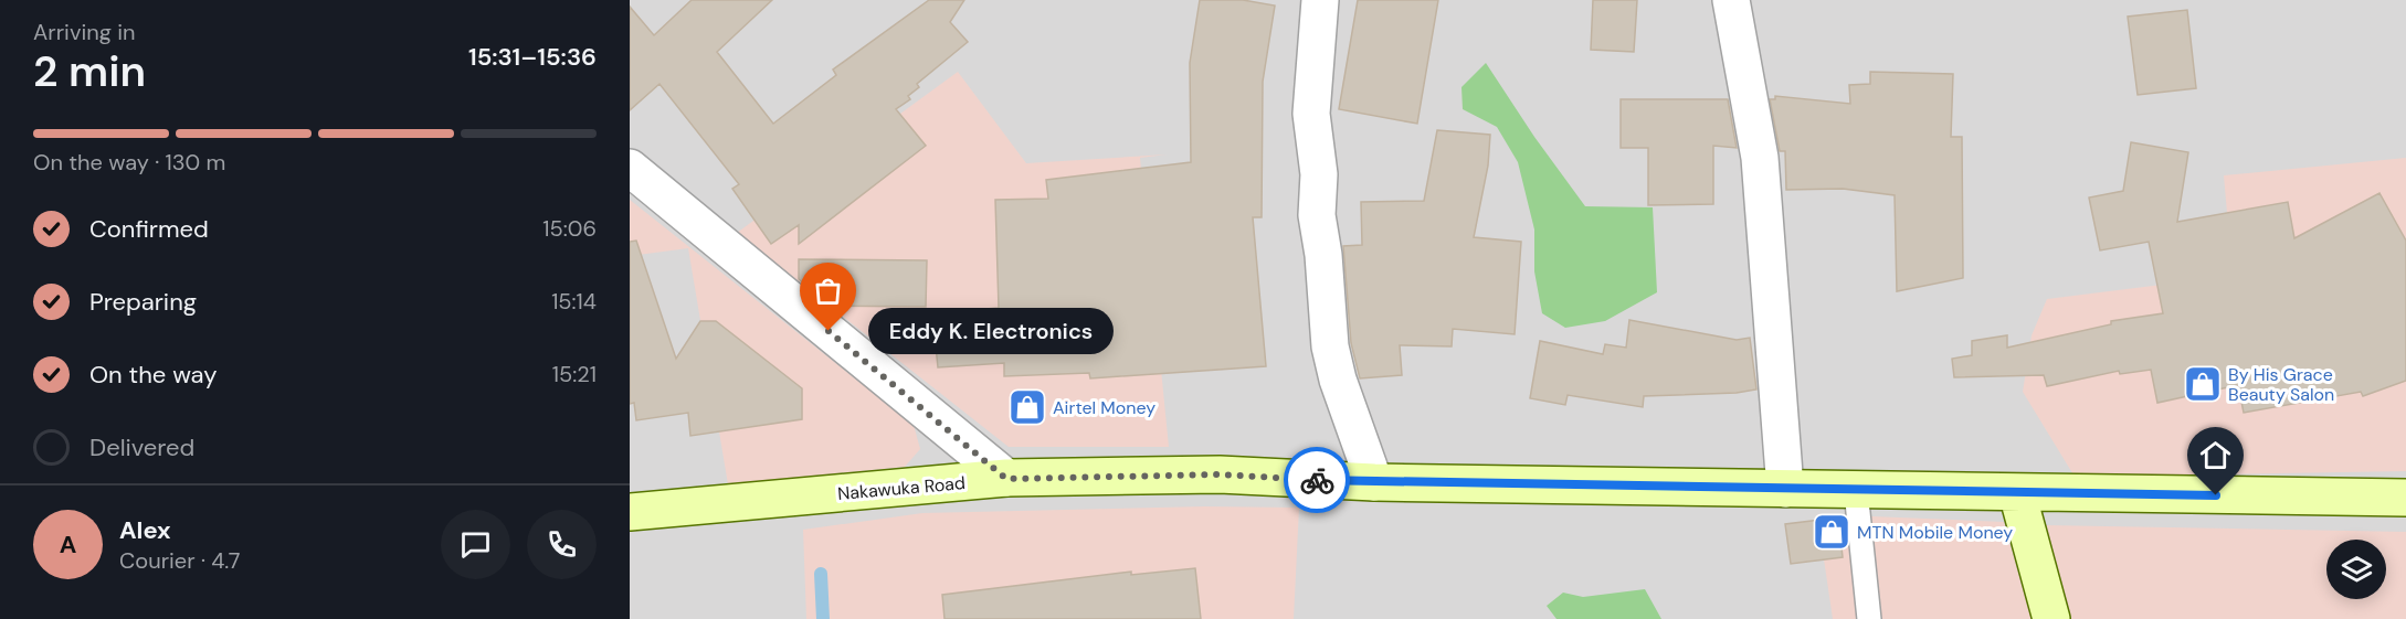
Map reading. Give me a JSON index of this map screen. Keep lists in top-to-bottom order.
{
  "streets": {
    "main road": ["Nakawuka Road"]
  },
  "places": {
    "other": ["Eddy K. Electronics"],
    "shop": ["By His Grace Beauty Salon", "Airtel Money", "MTN Mobile Money"]
  },
  "page": {
    "heading": ["2 min", "Arriving in", "15:31–15:36"],
    "panel": ["Alex", "Courier · 4.7"],
    "bar": "On the way · 130 m",
    "list": [
      ["Confirmed", "15:06"],
      ["Preparing", "15:14"],
      ["On the way", "15:21"],
      "Delivered"
    ],
    "bubble": "Eddy K. Electronics",
    "round": "A"
  }
}
